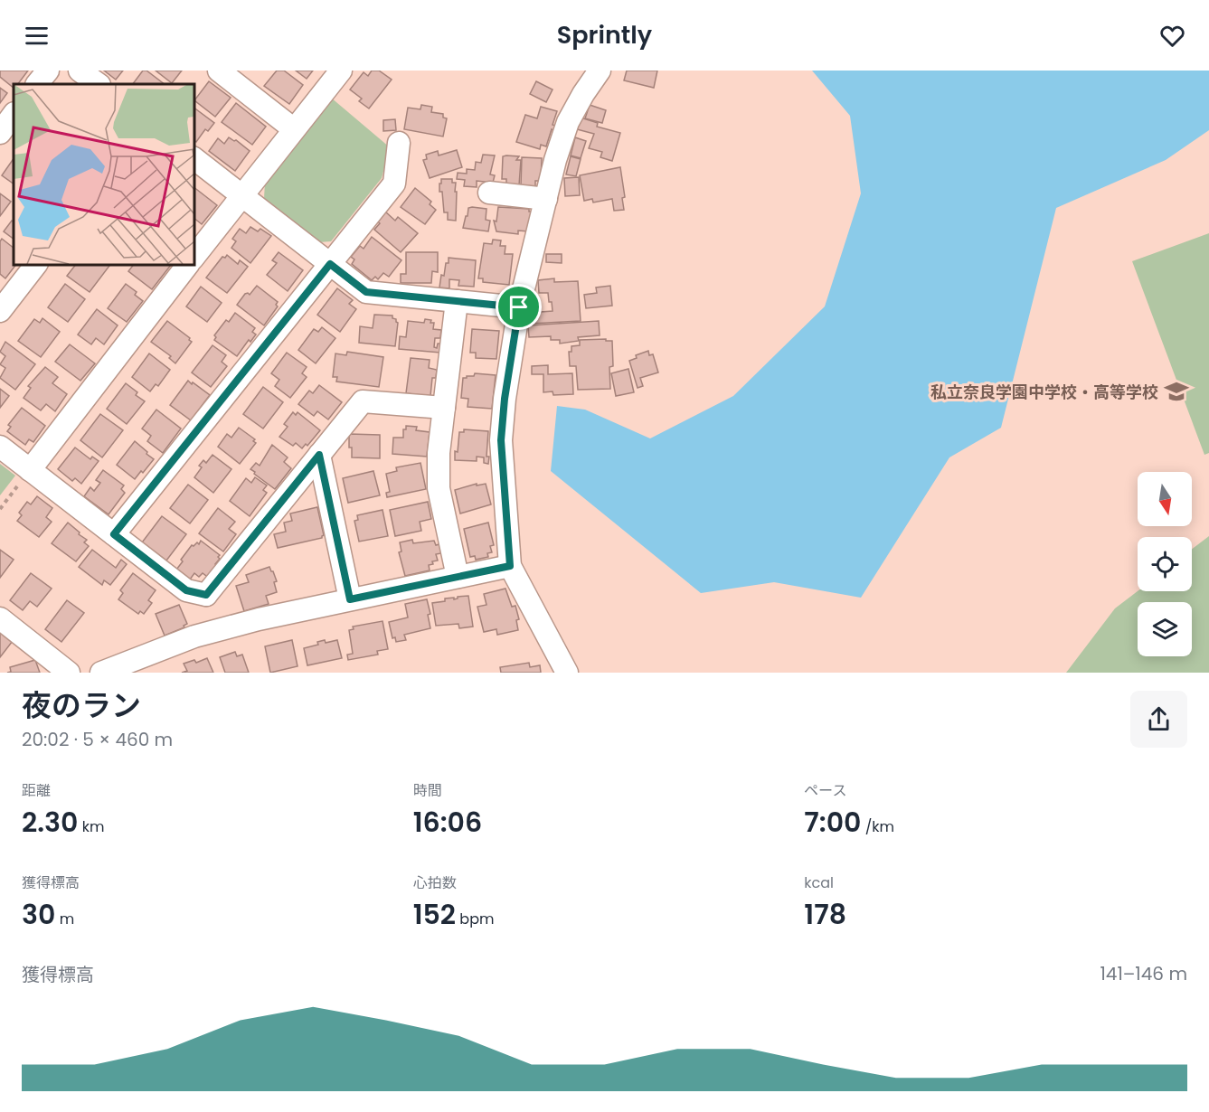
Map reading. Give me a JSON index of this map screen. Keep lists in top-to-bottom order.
{
  "places": {
    "school or university": ["私立奈良学園中学校・高等学校"]
  },
  "north": "bottom",
  "page": {
    "header": "Sprintly",
    "heading": ["夜のラン", "20:02 · 5 × 460 m"],
    "stats": [
      ["距離", "2.30 km"],
      ["時間", "16:06"],
      ["ペース", "7:00 /km"],
      ["獲得標高", "30 m"],
      ["心拍数", "152 bpm"],
      ["kcal", "178"]
    ],
    "chart": ["獲得標高", "141–146 m"]
  }
}
